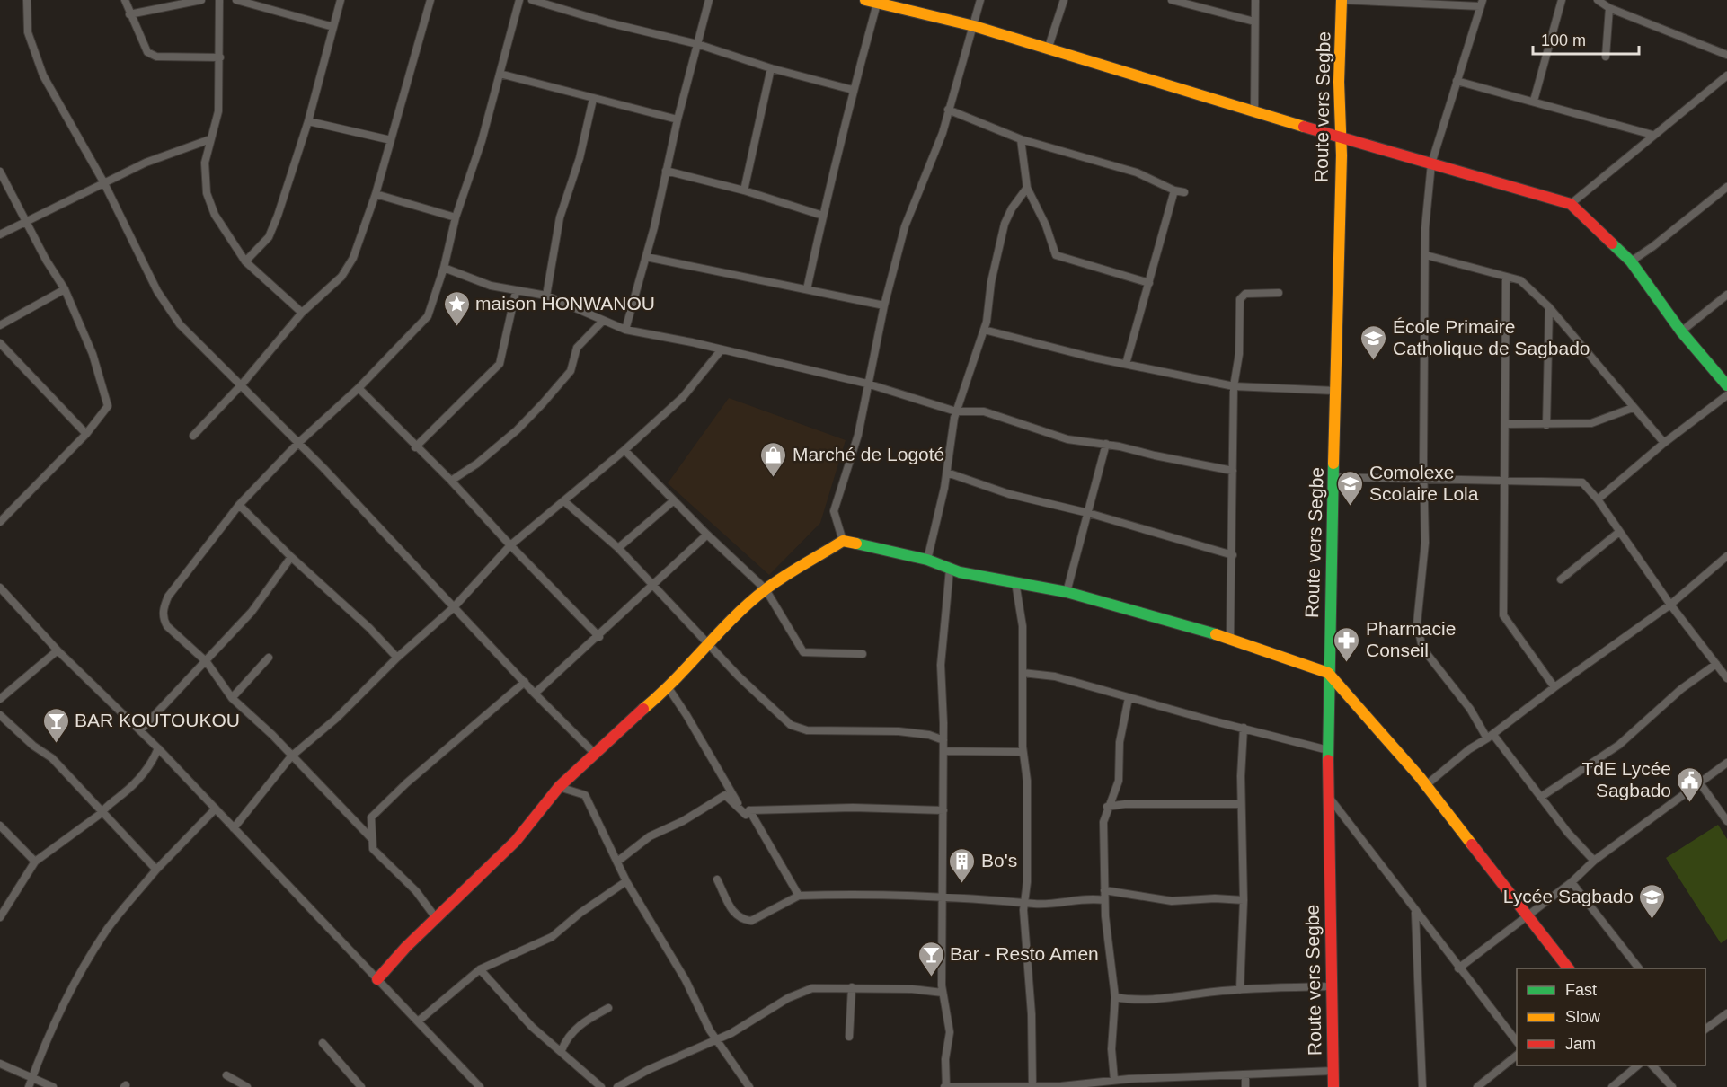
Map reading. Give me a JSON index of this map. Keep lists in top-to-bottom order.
{
  "streets": {
    "street": ["Route vers Segbe"]
  },
  "places": {
    "place": ["maison HONWANOU"],
    "school or university": ["École Primaire Catholique de Sagbado", "Comolexe Scolaire Lola", "Lycée Sagbado"],
    "shop": ["Marché de Logoté"],
    "pharmacy": ["Pharmacie Conseil"],
    "bar": ["BAR KOUTOUKOU", "Bar - Resto Amen"],
    "public building": ["TdE Lycée Sagbado"],
    "building": ["Bo's"]
  },
  "legend": ["Fast", "Slow", "Jam"],
  "scale_bar": "100 m"
}
